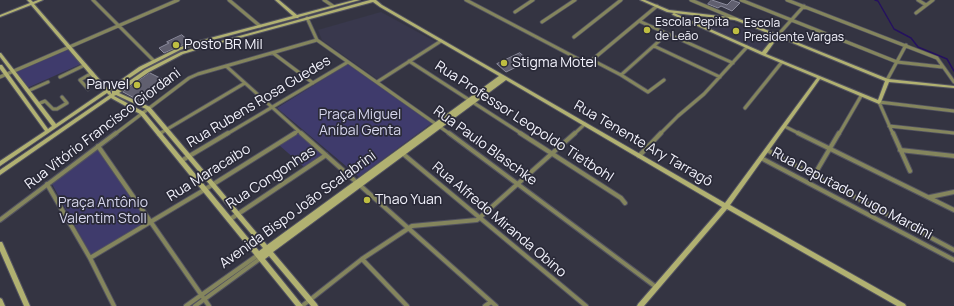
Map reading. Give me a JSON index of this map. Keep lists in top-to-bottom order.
{
  "streets": {
    "main road": ["Rua Tenente Ary Tarragô", "Avenida Bispo João Scalabrini"],
    "street": [
      "Rua Rubens Rosa Guedes",
      "Rua Professor Leopoldo Tietbohl",
      "Rua Vitório Francisco Giordani",
      "Rua Paulo Blaschke",
      "Rua Maracaibo",
      "Rua Congonhas",
      "Rua Deputado Hugo Mardini",
      "Rua Alfredo Miranda Obino"
    ]
  },
  "crossings": [
    ["Rua Rubens Rosa Guedes", "Rua Paulo Blaschke"],
    ["Rua Professor Leopoldo Tietbohl", "Avenida Bispo João Scalabrini"],
    ["Rua Vitório Francisco Giordani", "Rua Paulo Blaschke"],
    ["Rua Tenente Ary Tarragô", "Avenida Bispo João Scalabrini"],
    ["Rua Paulo Blaschke", "Avenida Bispo João Scalabrini"],
    ["Avenida Bispo João Scalabrini", "Rua Alfredo Miranda Obino"]
  ],
  "parks": ["Praça Miguel Aníbal Genta", "Praça Antônio Valentim Stoll"],
  "places": [
    "Escola Pepita de Leão",
    "Escola Presidente Vargas",
    "Posto BR Mil",
    "Stigma Motel",
    "Panvel",
    "Thao Yuan"
  ]
}
